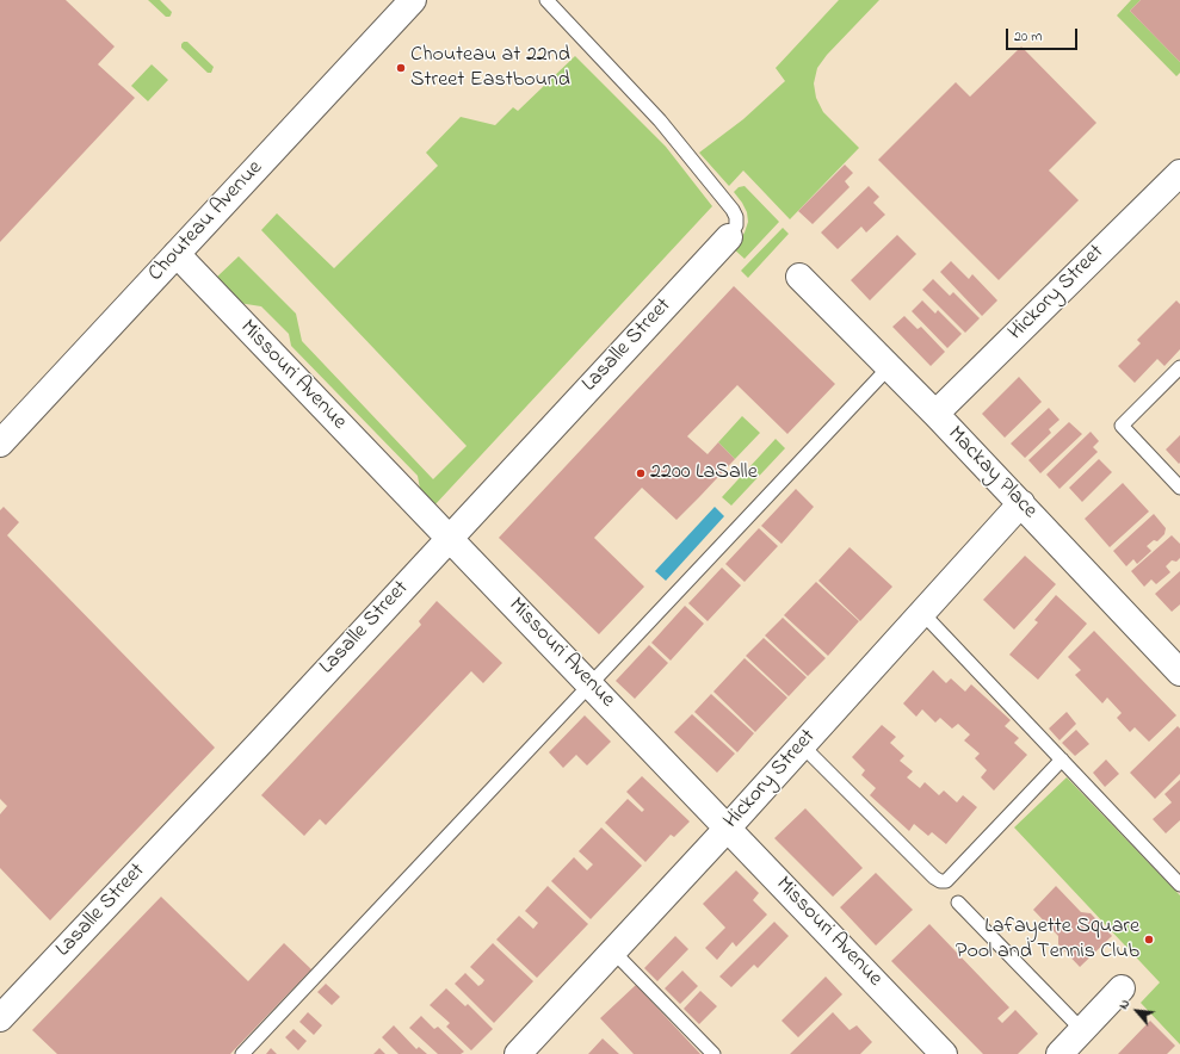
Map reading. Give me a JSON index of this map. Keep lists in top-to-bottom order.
{
  "streets": {
    "street": [
      "Chouteau Avenue",
      "Hickory Street",
      "Lasalle Street",
      "Missouri Avenue",
      "Mackay Place"
    ]
  },
  "crossings": [
    ["Chouteau Avenue", "Missouri Avenue"],
    ["Hickory Street", "Missouri Avenue"],
    ["Hickory Street", "Mackay Place"],
    ["Lasalle Street", "Missouri Avenue"]
  ],
  "places": ["Chouteau at 22nd Street Eastbound", "2200 LaSalle", "Lafayette Square Pool and Tennis Club"],
  "scale_bar": "20 m",
  "north": "top left"
}
